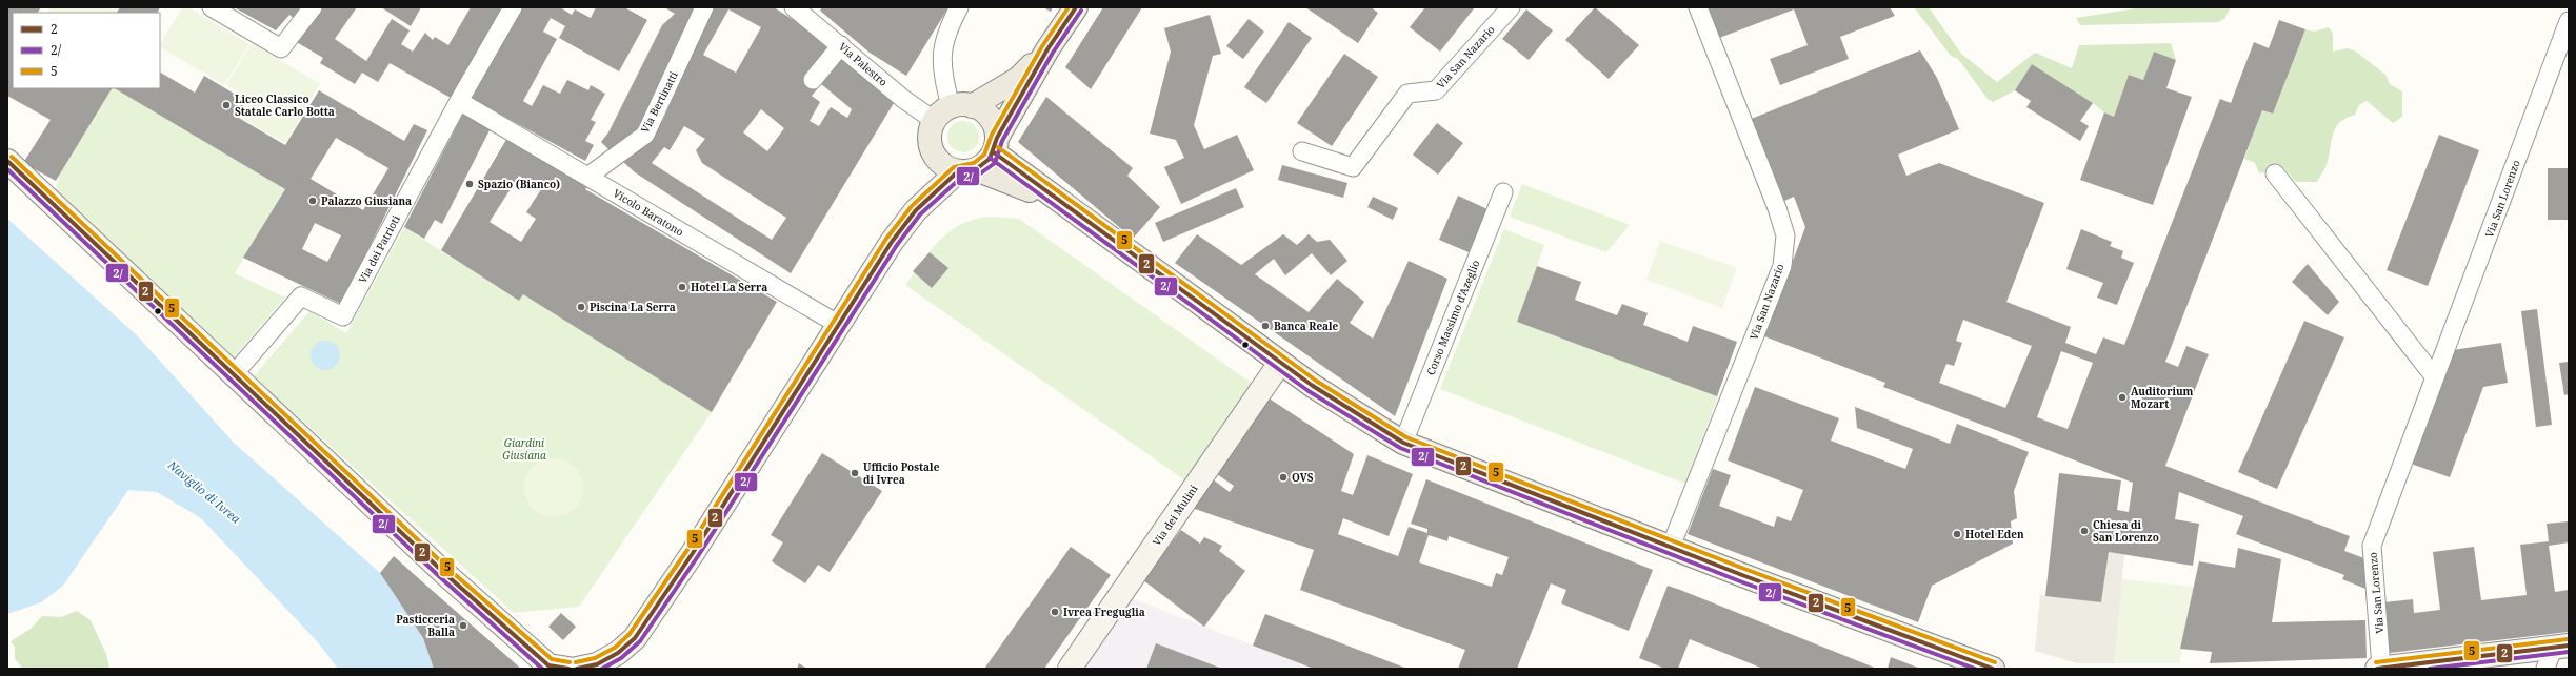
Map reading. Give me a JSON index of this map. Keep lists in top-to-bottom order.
{
  "streets": {
    "main road": ["Via dei Mulini"],
    "street": [
      "Via San Nazario",
      "Via Palestro",
      "Via Bertinatti",
      "Via San Lorenzo",
      "Vicolo Baratono",
      "Via dei Patrioti",
      "Corso Massimo d'Azeglio"
    ]
  },
  "crossings": [
    ["Via Bertinatti", "Vicolo Baratono"],
    ["Vicolo Baratono", "Via dei Patrioti"]
  ],
  "water": ["Naviglio di Ivrea"],
  "parks": ["Giardini Giusiana"],
  "places": [
    "Liceo Classico Statale Carlo Botta",
    "Spazio (Bianco)",
    "Palazzo Giusiana",
    "Hotel La Serra",
    "Piscina La Serra",
    "Banca Reale",
    "Auditorium Mozart",
    "Ufficio Postale di Ivrea",
    "OVS",
    "Chiesa di San Lorenzo",
    "Hotel Eden",
    "Ivrea Freguglia",
    "Pasticceria Balla"
  ],
  "lines": ["transit line 2", "transit line 5", "transit line 2/"],
  "legend": ["2", "2/", "5"]
}
